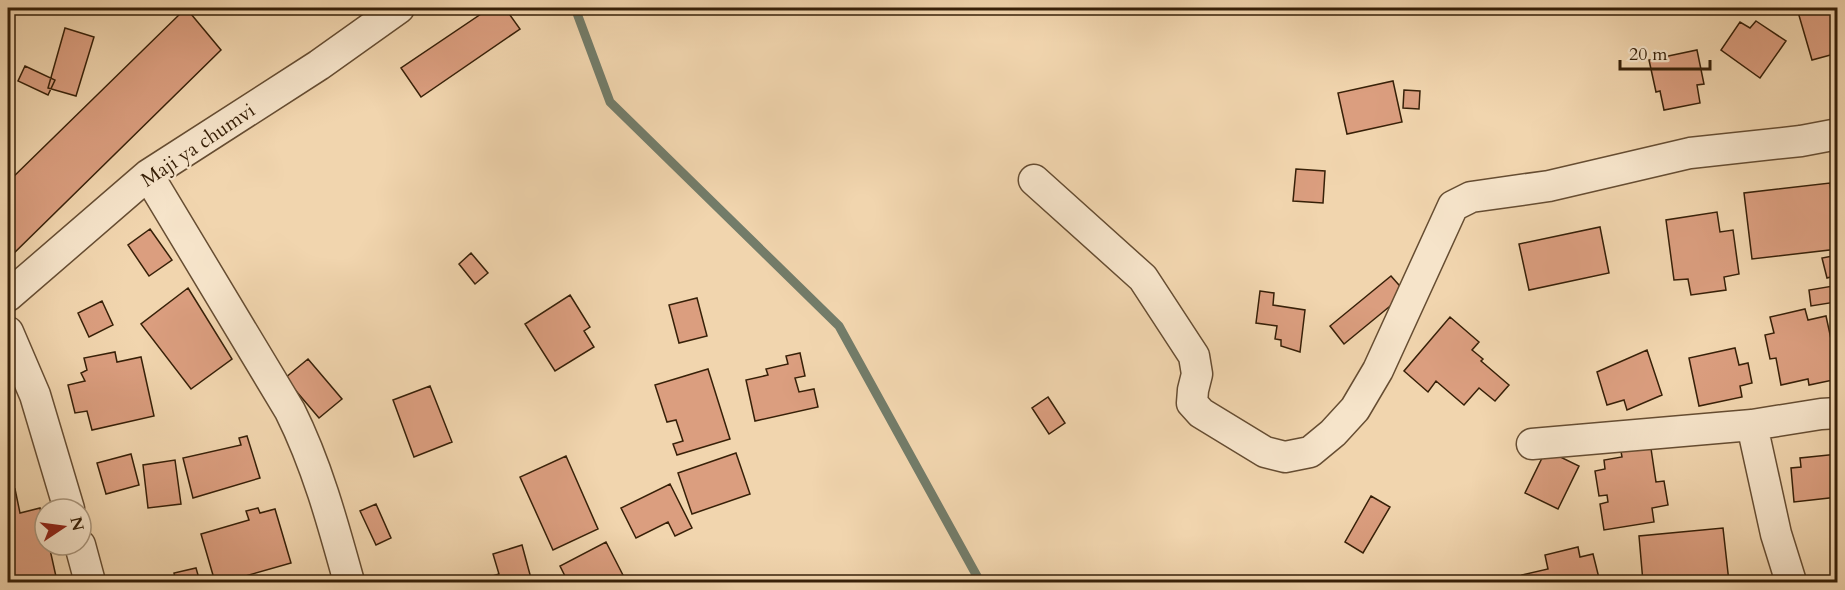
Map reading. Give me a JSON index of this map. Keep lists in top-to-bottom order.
{
  "streets": {
    "street": ["Maji ya chumvi"]
  },
  "scale_bar": "20 m",
  "north": "right"
}
